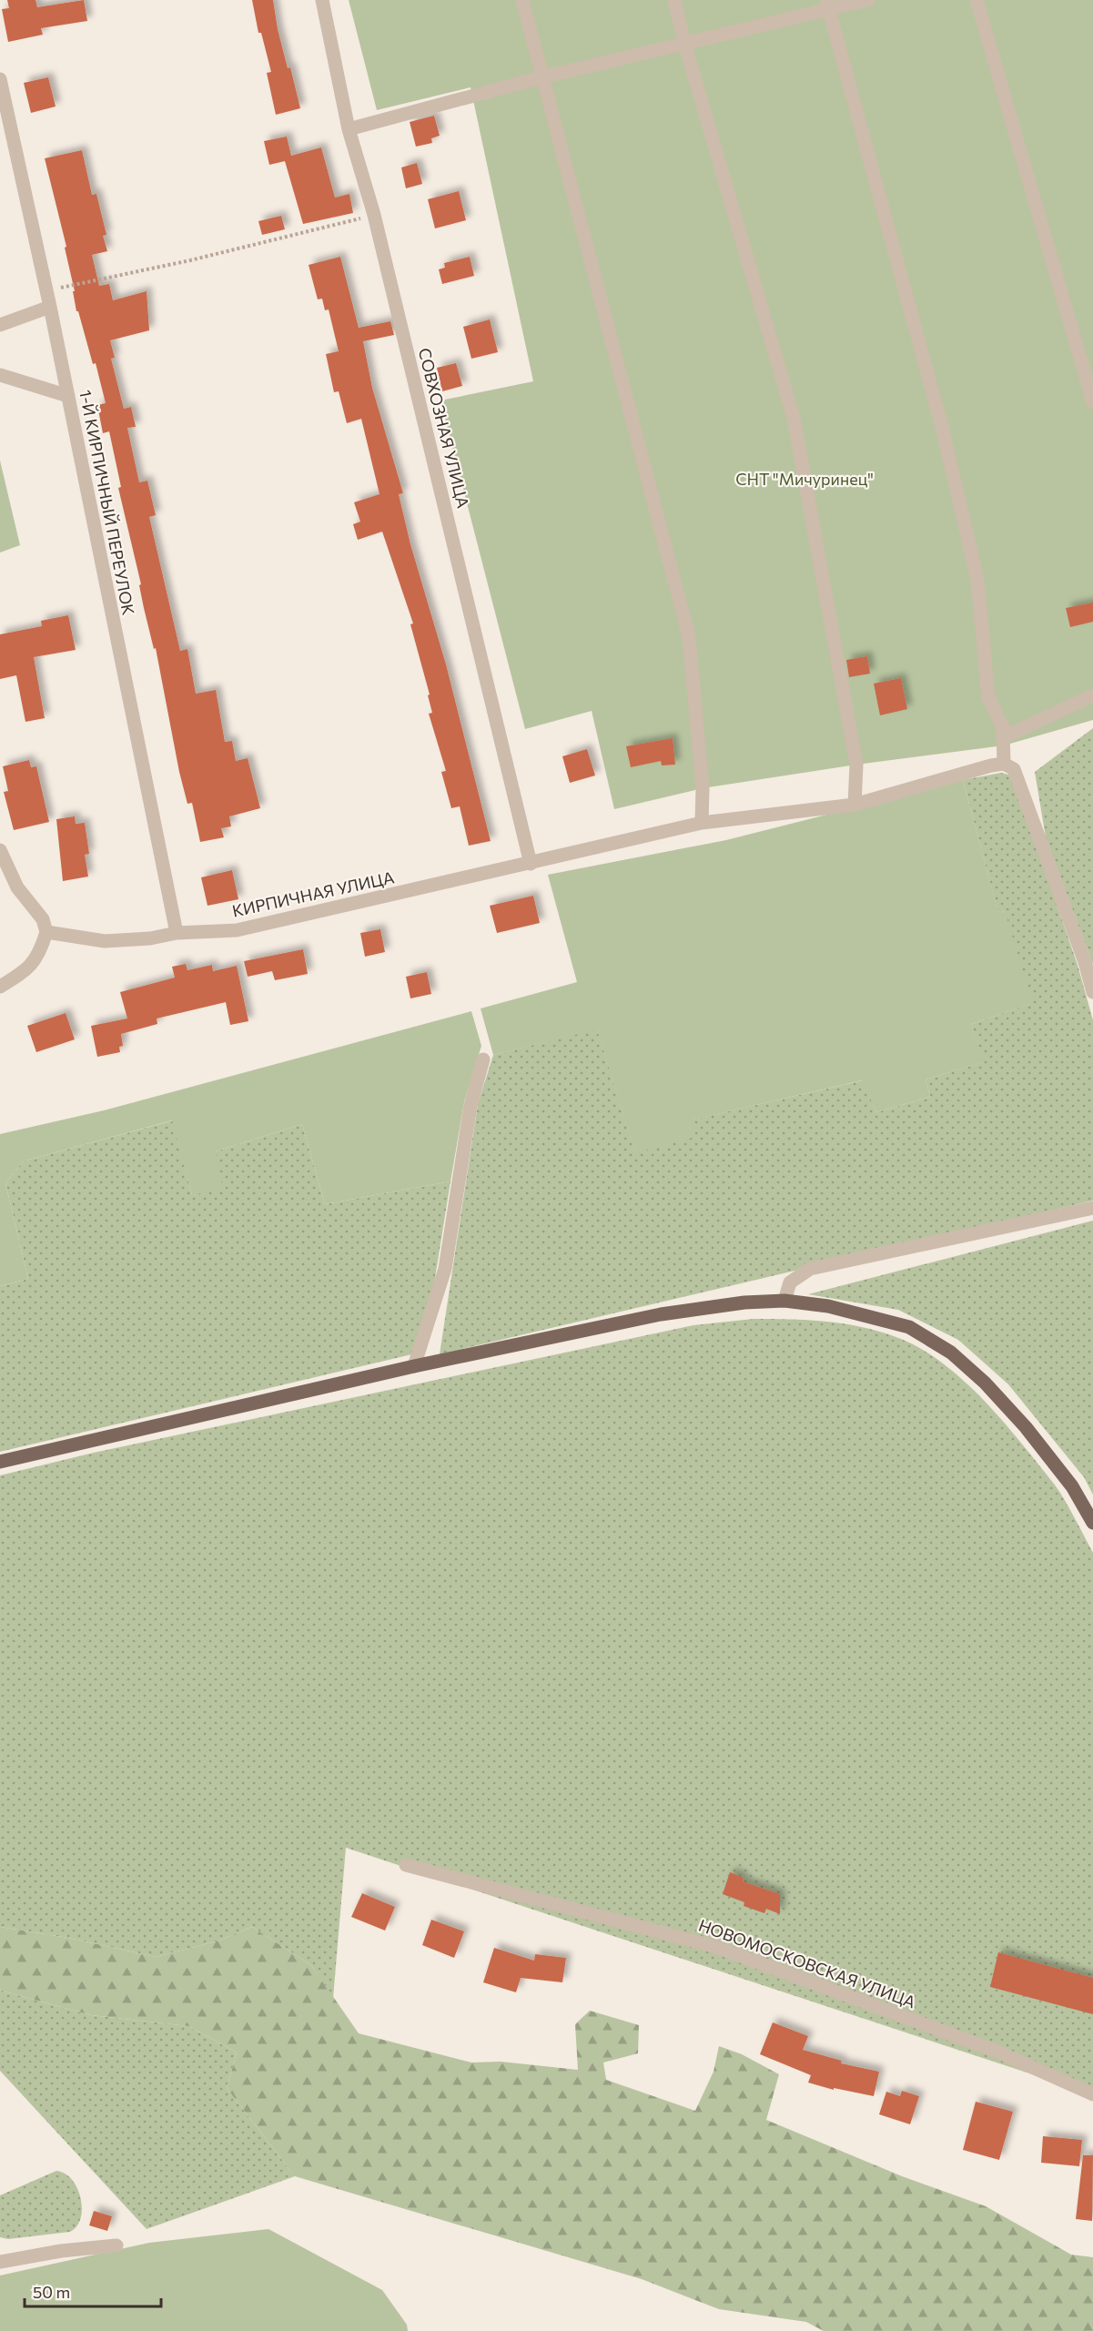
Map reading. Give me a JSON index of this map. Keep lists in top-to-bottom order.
{
  "streets": {
    "street": [
      "СОВХОЗНАЯ УЛИЦА",
      "1-Й КИРПИЧНЫЙ ПЕРЕУЛОК",
      "КИРПИЧНАЯ УЛИЦА",
      "НОВОМОСКОВСКАЯ УЛИЦА"
    ]
  },
  "crossings": [
    ["СОВХОЗНАЯ УЛИЦА", "КИРПИЧНАЯ УЛИЦА"],
    ["1-Й КИРПИЧНЫЙ ПЕРЕУЛОК", "КИРПИЧНАЯ УЛИЦА"]
  ],
  "parks": ["СНТ \"Мичуринец\""],
  "scale_bar": "50 m"
}
